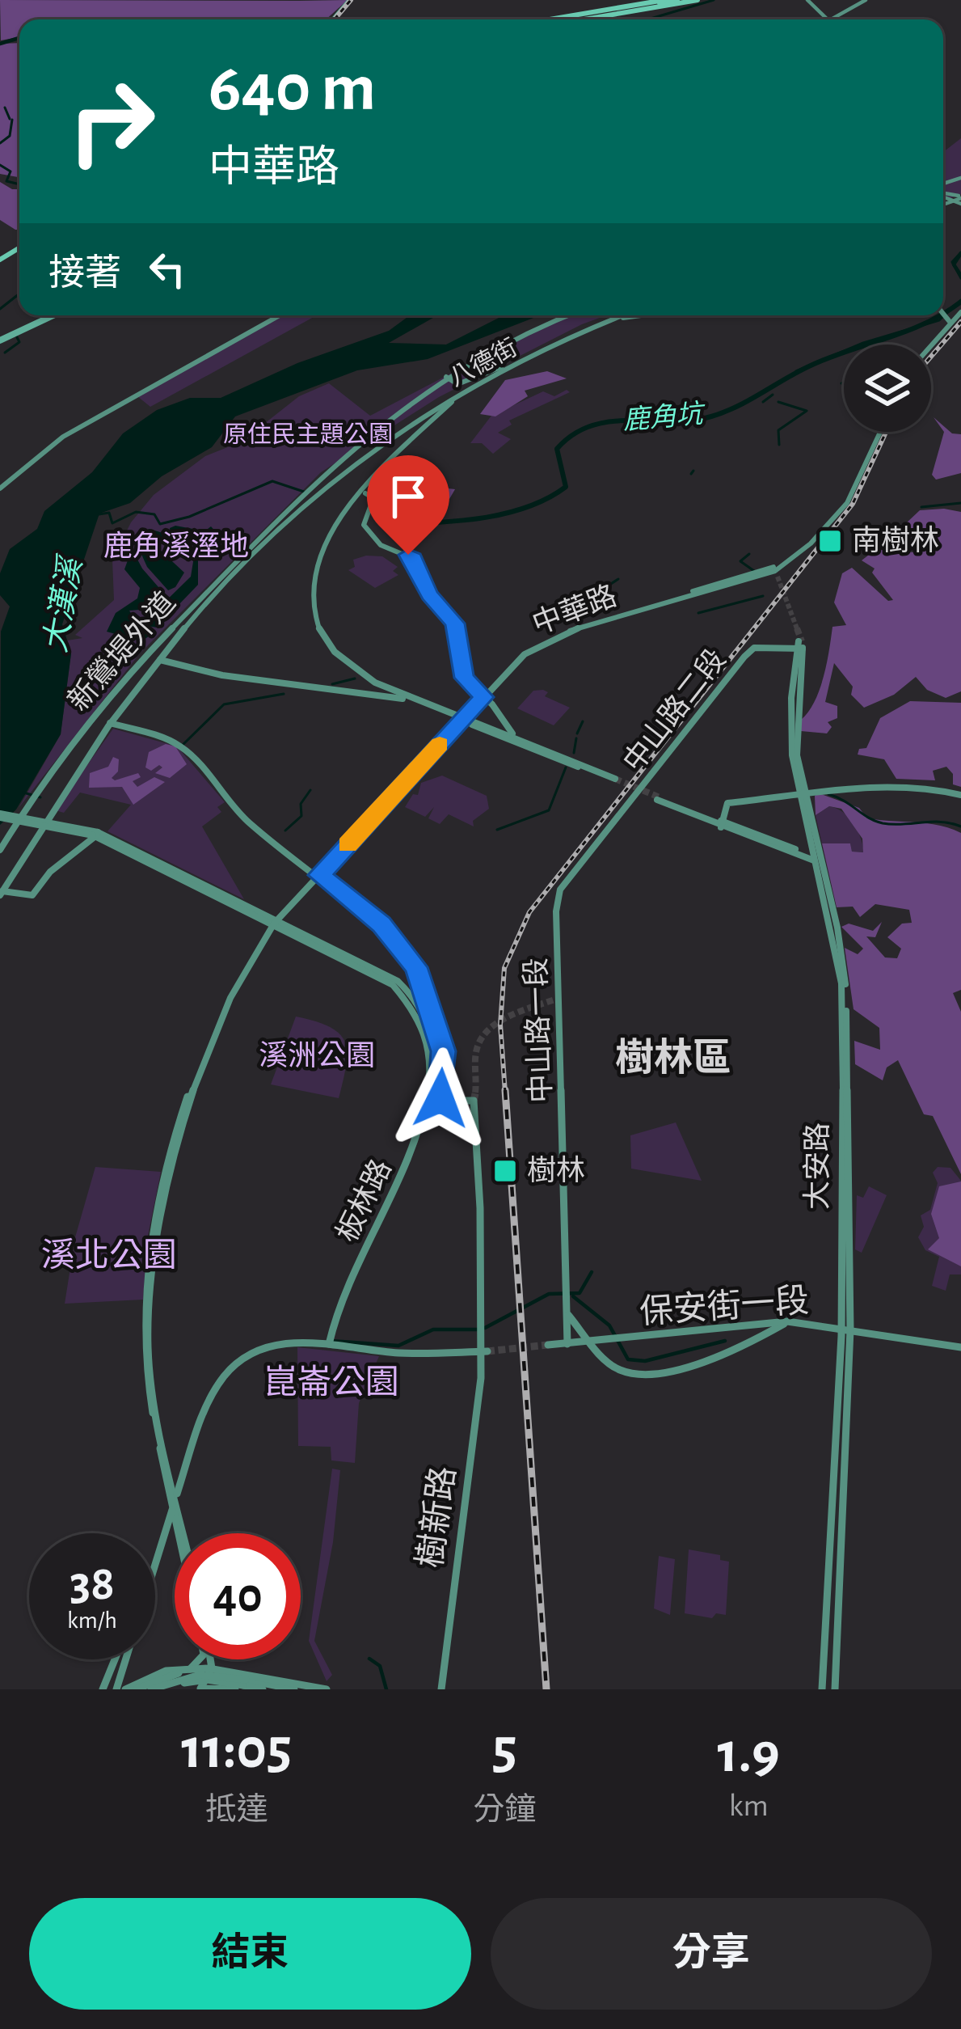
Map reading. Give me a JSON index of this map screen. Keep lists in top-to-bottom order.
{
  "streets": {
    "street": [
      "八德街",
      "中華路",
      "新鶯堤外道",
      "中山路二段",
      "中山路一段",
      "大安路",
      "板林路",
      "保安街一段",
      "樹新路"
    ]
  },
  "crossings": [
    ["八德街", "中華路"],
    ["中山路二段", "中山路一段"],
    ["中山路二段", "大安路"],
    ["中山路一段", "保安街一段"],
    ["大安路", "保安街一段"],
    ["板林路", "樹新路"]
  ],
  "districts": ["樹林區"],
  "water": ["鹿角坑", "大漢溪"],
  "parks": [
    "原住民主題公園",
    "鹿角溪溼地",
    "溪洲公園",
    "溪北公園",
    "崑崙公園"
  ],
  "places": {
    "transit": ["南樹林", "樹林"]
  },
  "page": {
    "turn": ["640 m", "中華路"],
    "then": "接著",
    "speed": "38 km/h",
    "limit": "40",
    "eta": [
      "11:05",
      "抵達",
      "5",
      "分鐘",
      "1.9",
      "km"
    ],
    "buttons": ["結束", "分享"]
  }
}
